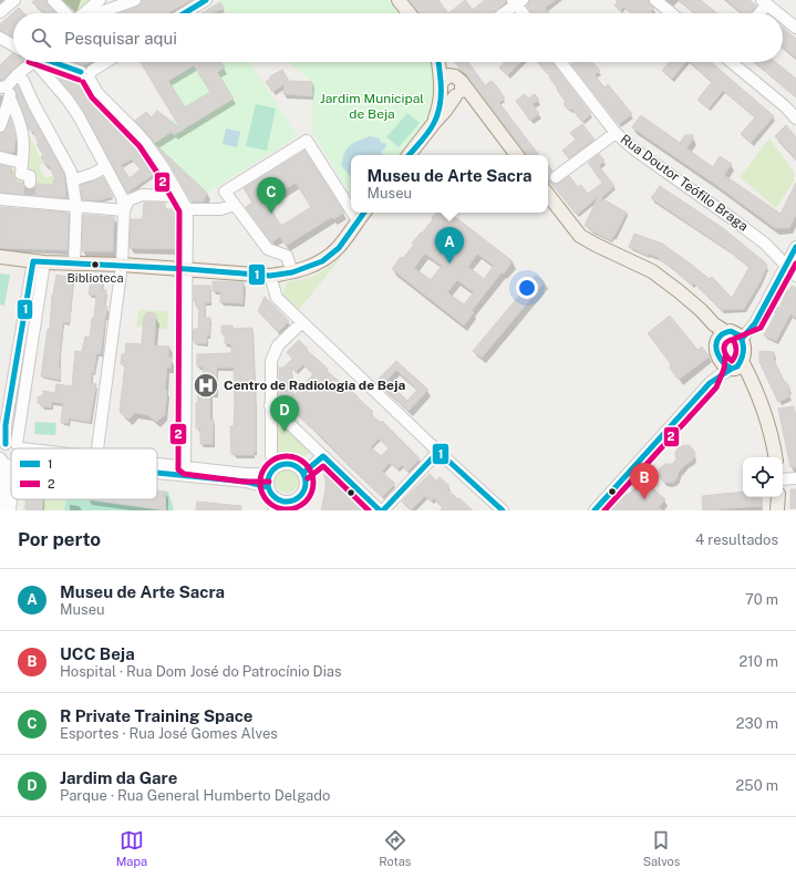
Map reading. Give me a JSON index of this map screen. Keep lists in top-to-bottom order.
{
  "streets": {
    "street": ["Rua Doutor Teófilo Braga"]
  },
  "parks": ["Jardim Municipal de Beja"],
  "places": {
    "other": ["Biblioteca"],
    "hospital": ["Centro de Radiologia de Beja"]
  },
  "lines": ["transit line 1", "transit line 2"],
  "legend": ["1", "2"],
  "page": {
    "search": "Pesquisar aqui",
    "popup": ["Museu de Arte Sacra", "Museu"],
    "pins": [
      "C",
      "A",
      "D",
      "B"
    ],
    "heading": ["Por perto", "4 resultados"],
    "list": [
      {
        "mark": "A",
        "name": "Museu de Arte Sacra",
        "note": "Museu",
        "value": "70 m"
      },
      {
        "mark": "B",
        "name": "UCC Beja",
        "note": "Hospital · Rua Dom José do Patrocínio Dias",
        "value": "210 m"
      },
      {
        "mark": "C",
        "name": "R Private Training Space",
        "note": "Esportes · Rua José Gomes Alves",
        "value": "230 m"
      },
      {
        "mark": "D",
        "name": "Jardim da Gare",
        "note": "Parque · Rua General Humberto Delgado",
        "value": "250 m"
      }
    ],
    "nav": ["Mapa", "Rotas", "Salvos"]
  }
}
